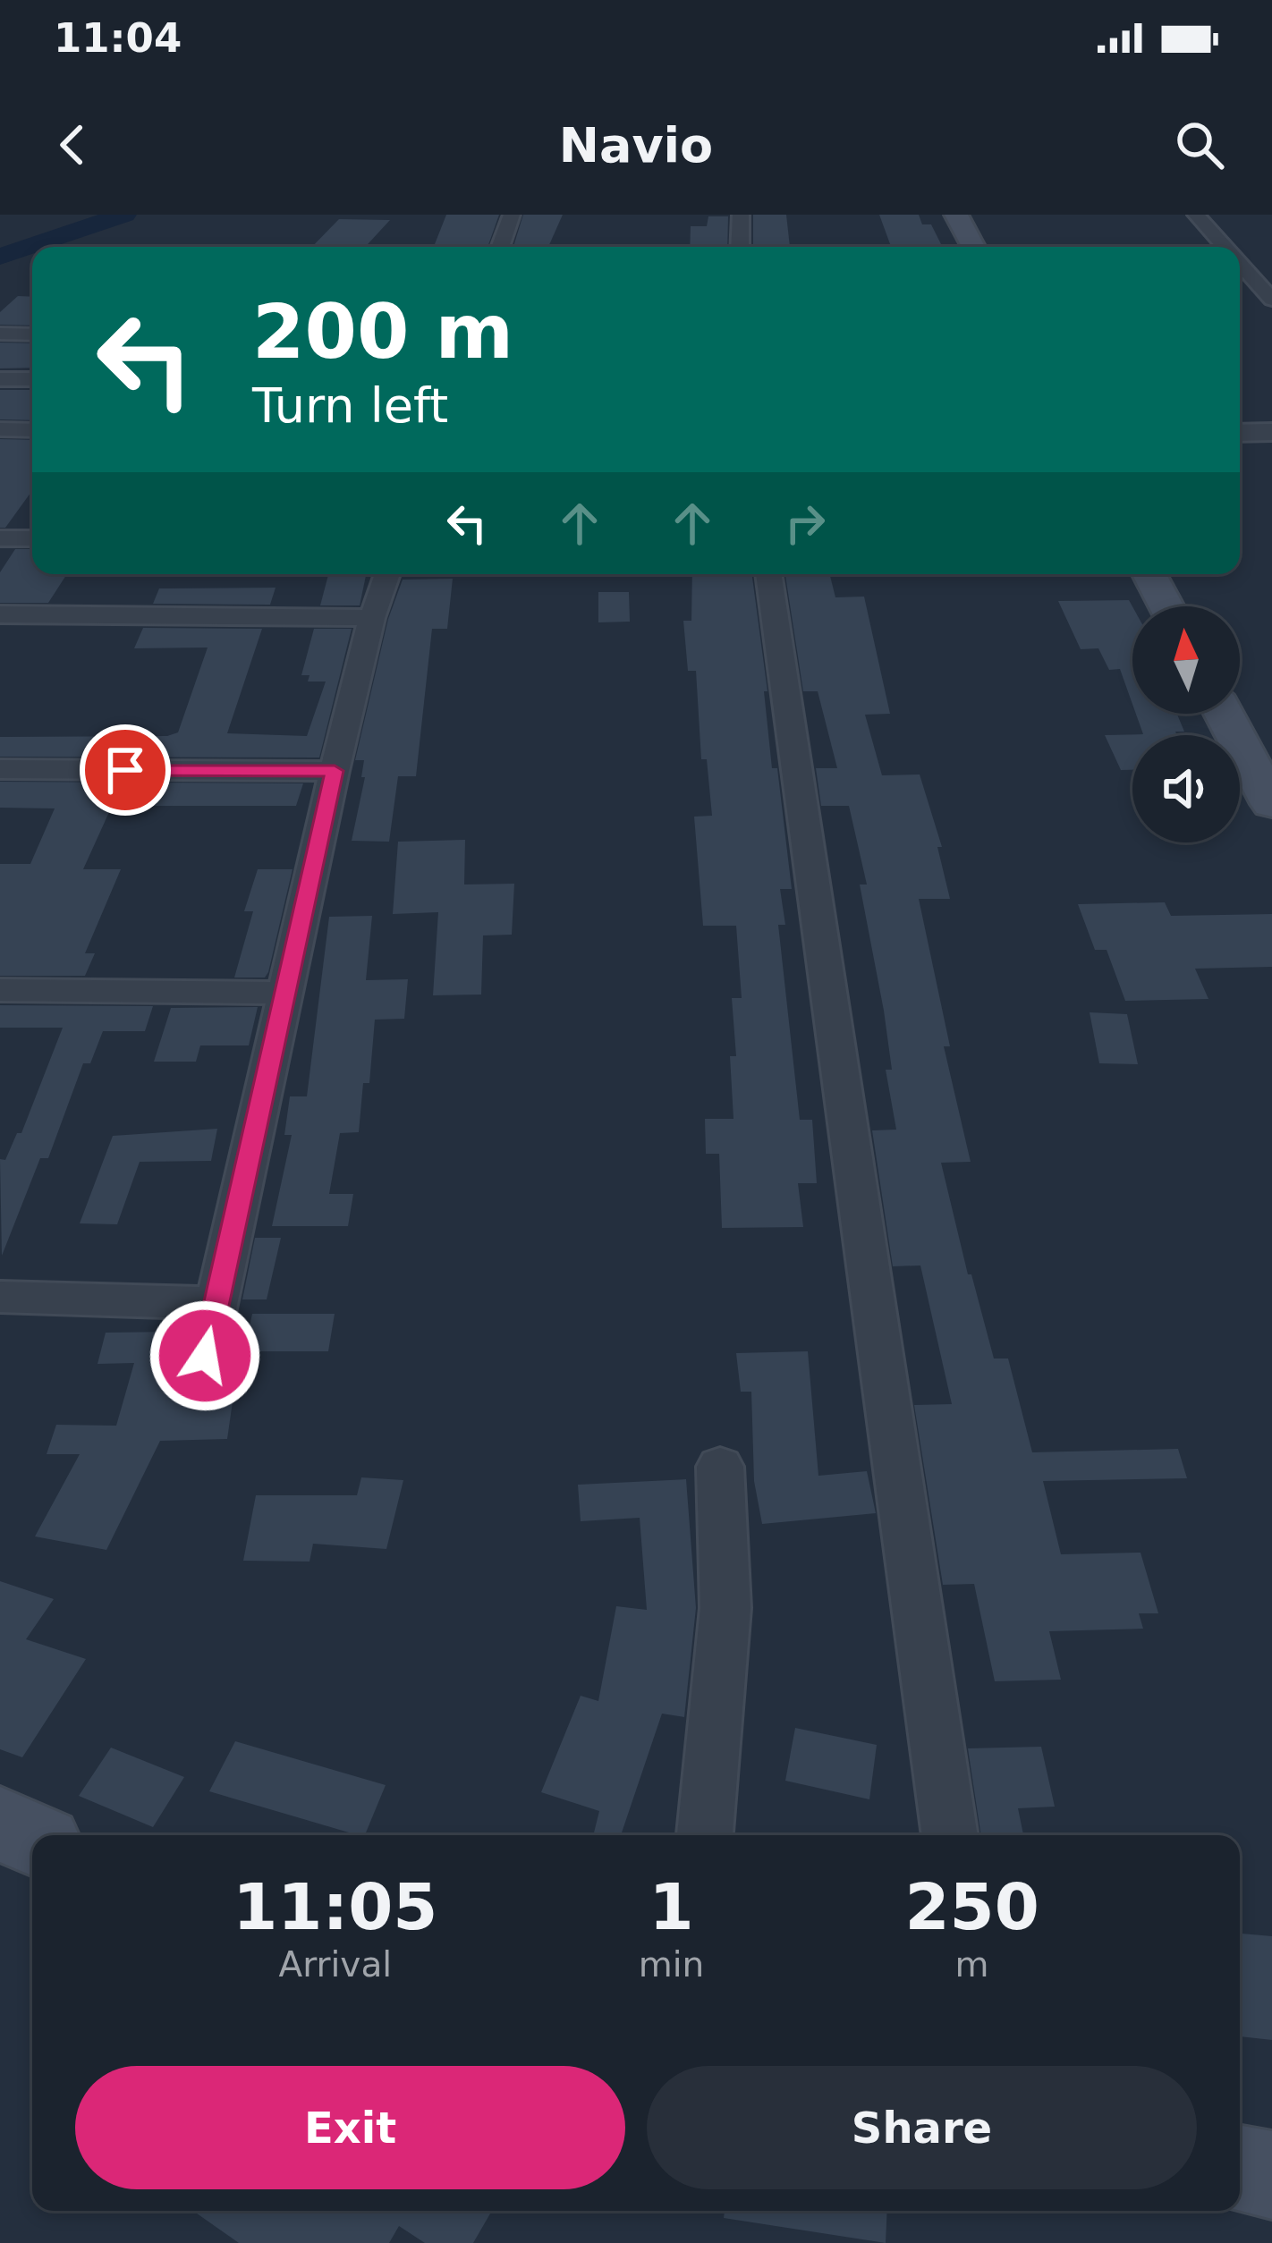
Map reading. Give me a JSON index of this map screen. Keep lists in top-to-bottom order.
{
  "north": "top",
  "page": {
    "status": "11:04",
    "header": "Navio",
    "turn": ["200 m", "Turn left"],
    "eta": [
      "11:05",
      "Arrival",
      "1",
      "min",
      "250",
      "m"
    ],
    "buttons": ["Exit", "Share"]
  }
}
